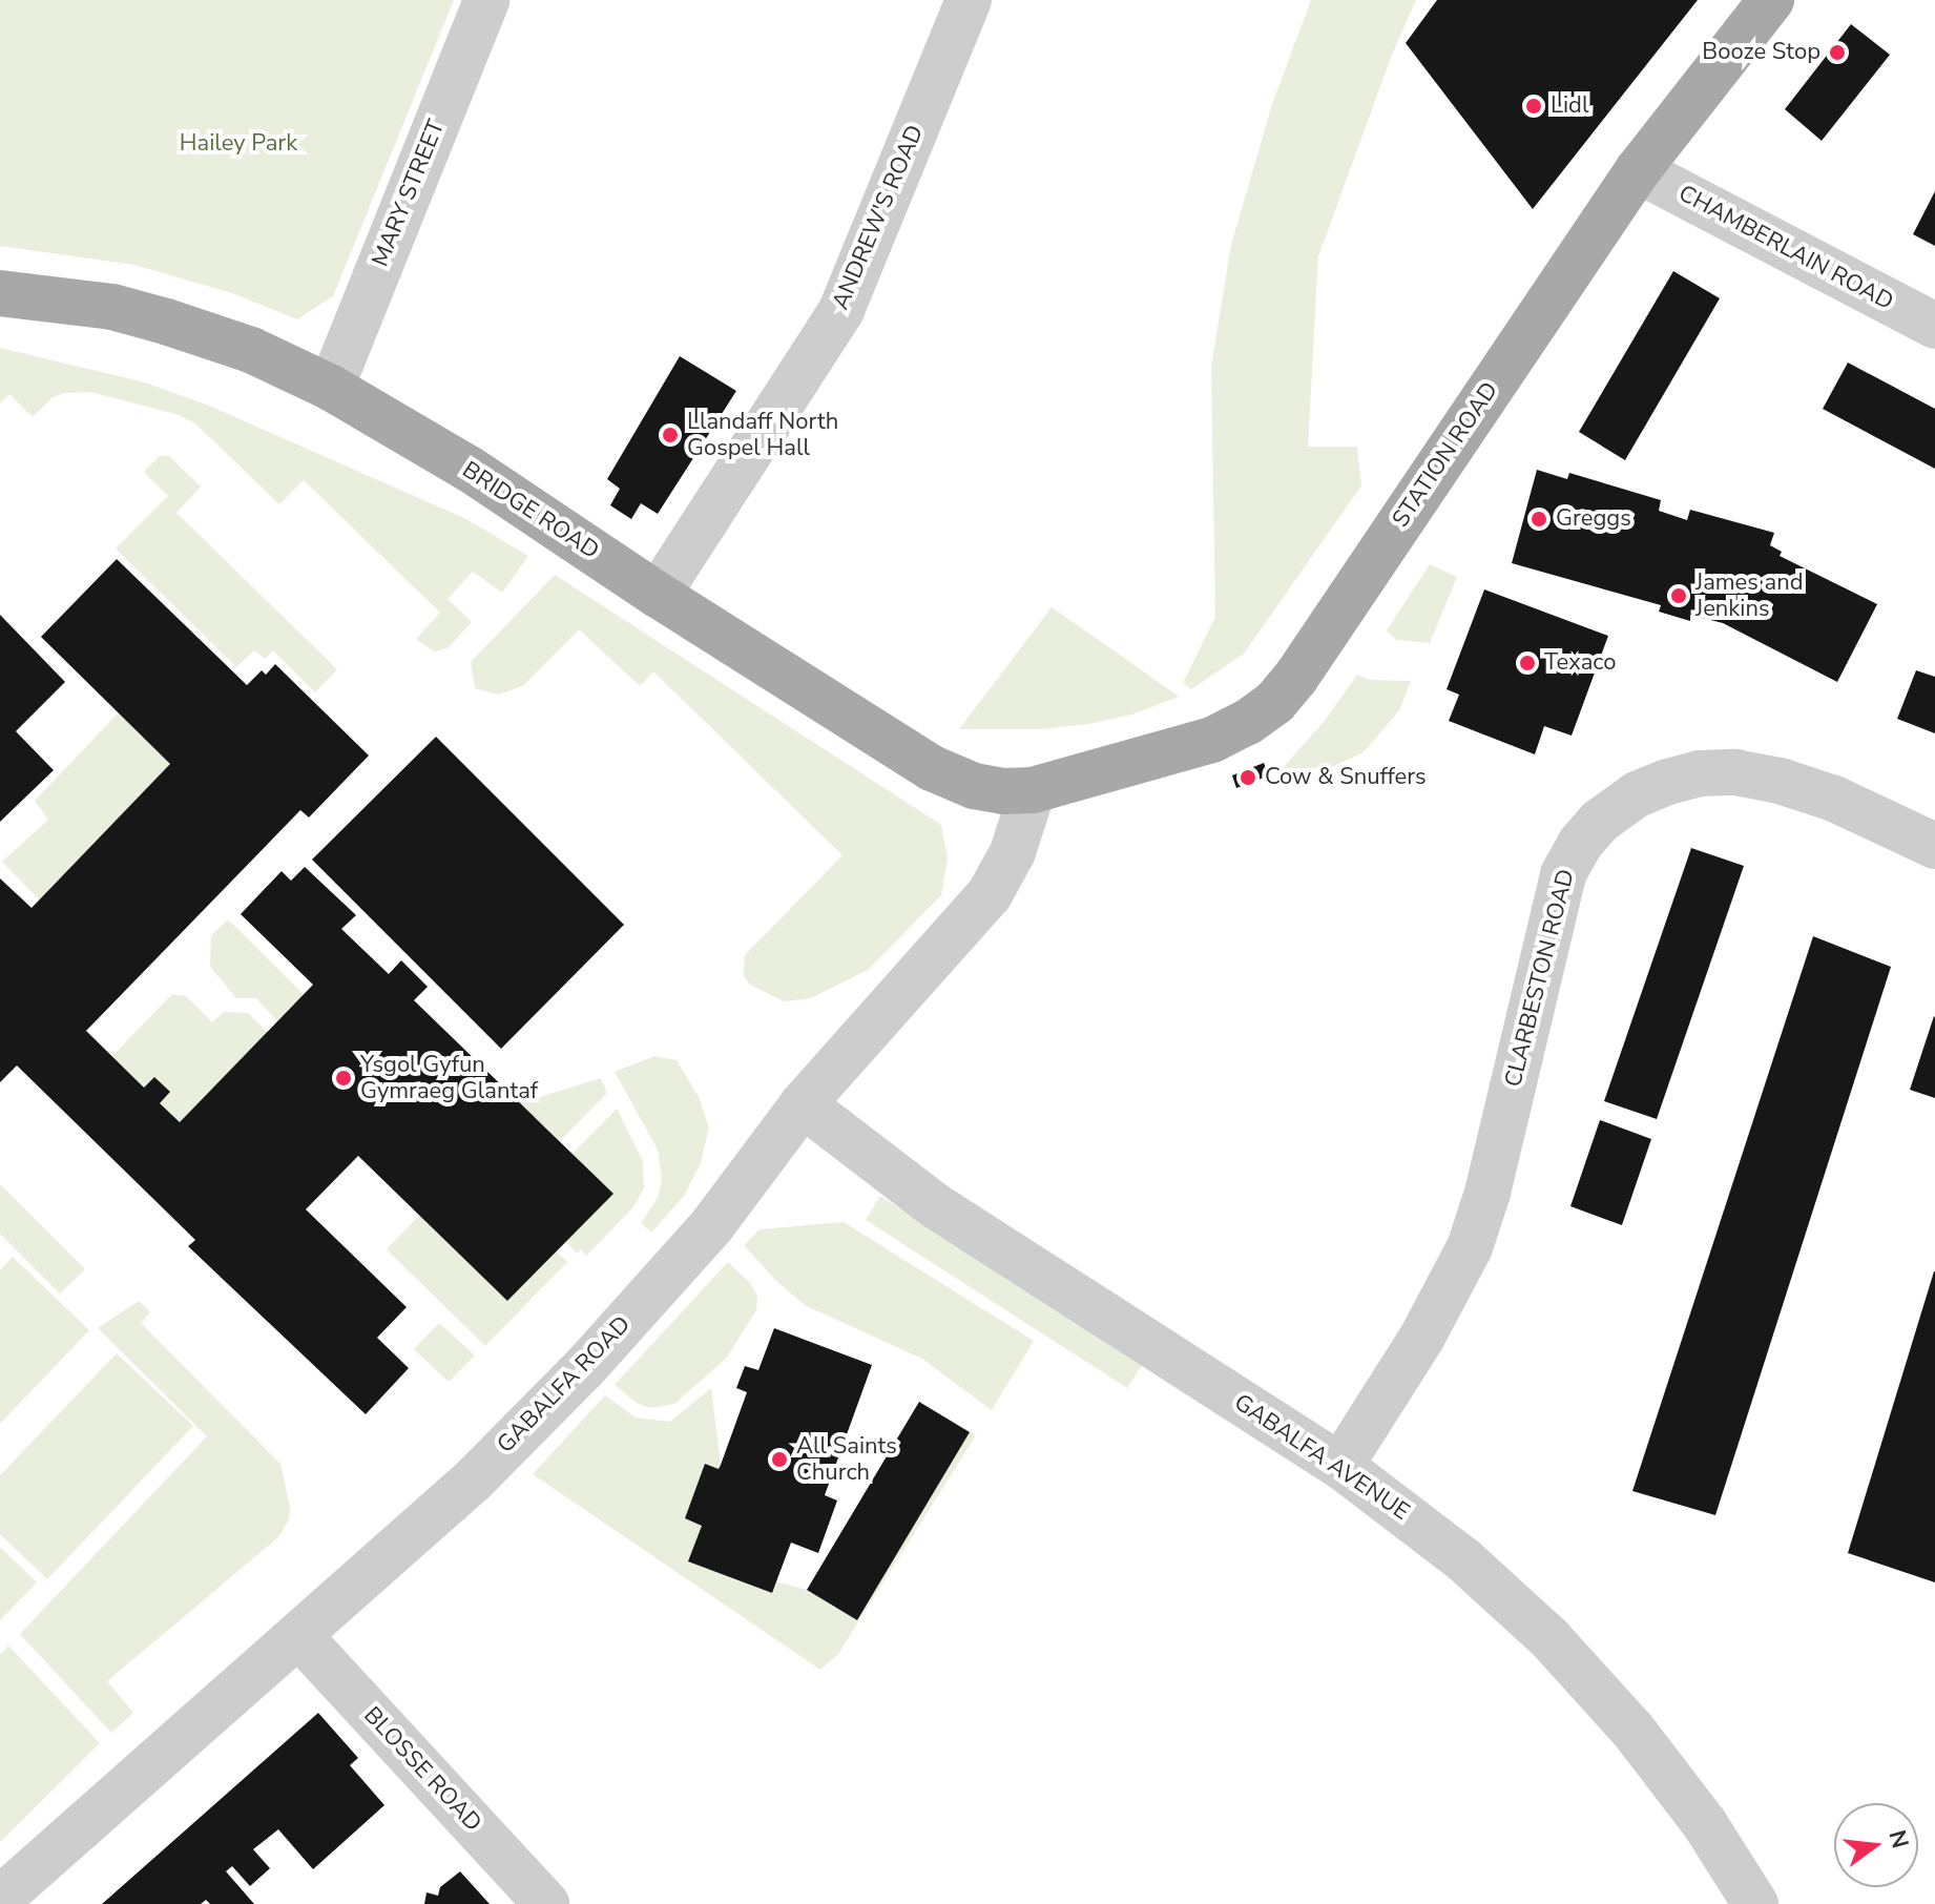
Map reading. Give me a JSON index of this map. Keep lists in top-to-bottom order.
{
  "streets": {
    "main road": ["STATION ROAD", "BRIDGE ROAD"],
    "street": [
      "MARY STREET",
      "ANDREW'S ROAD",
      "CHAMBERLAIN ROAD",
      "CLARBESTON ROAD",
      "GABALFA ROAD",
      "GABALFA AVENUE",
      "BLOSSE ROAD"
    ]
  },
  "crossings": [
    ["MARY STREET", "BRIDGE ROAD"],
    ["ANDREW'S ROAD", "BRIDGE ROAD"],
    ["CHAMBERLAIN ROAD", "STATION ROAD"],
    ["STATION ROAD", "BRIDGE ROAD"],
    ["STATION ROAD", "GABALFA ROAD"],
    ["BRIDGE ROAD", "GABALFA ROAD"],
    ["CLARBESTON ROAD", "GABALFA AVENUE"],
    ["GABALFA ROAD", "GABALFA AVENUE"],
    ["GABALFA ROAD", "BLOSSE ROAD"]
  ],
  "parks": ["Hailey Park"],
  "places": [
    "Booze Stop",
    "Lidl",
    "Llandaff North Gospel Hall",
    "Greggs",
    "James and Jenkins",
    "Texaco",
    "Cow & Snuffers",
    "Ysgol Gyfun Gymraeg Glantaf",
    "All Saints Church"
  ],
  "north": "right"
}
